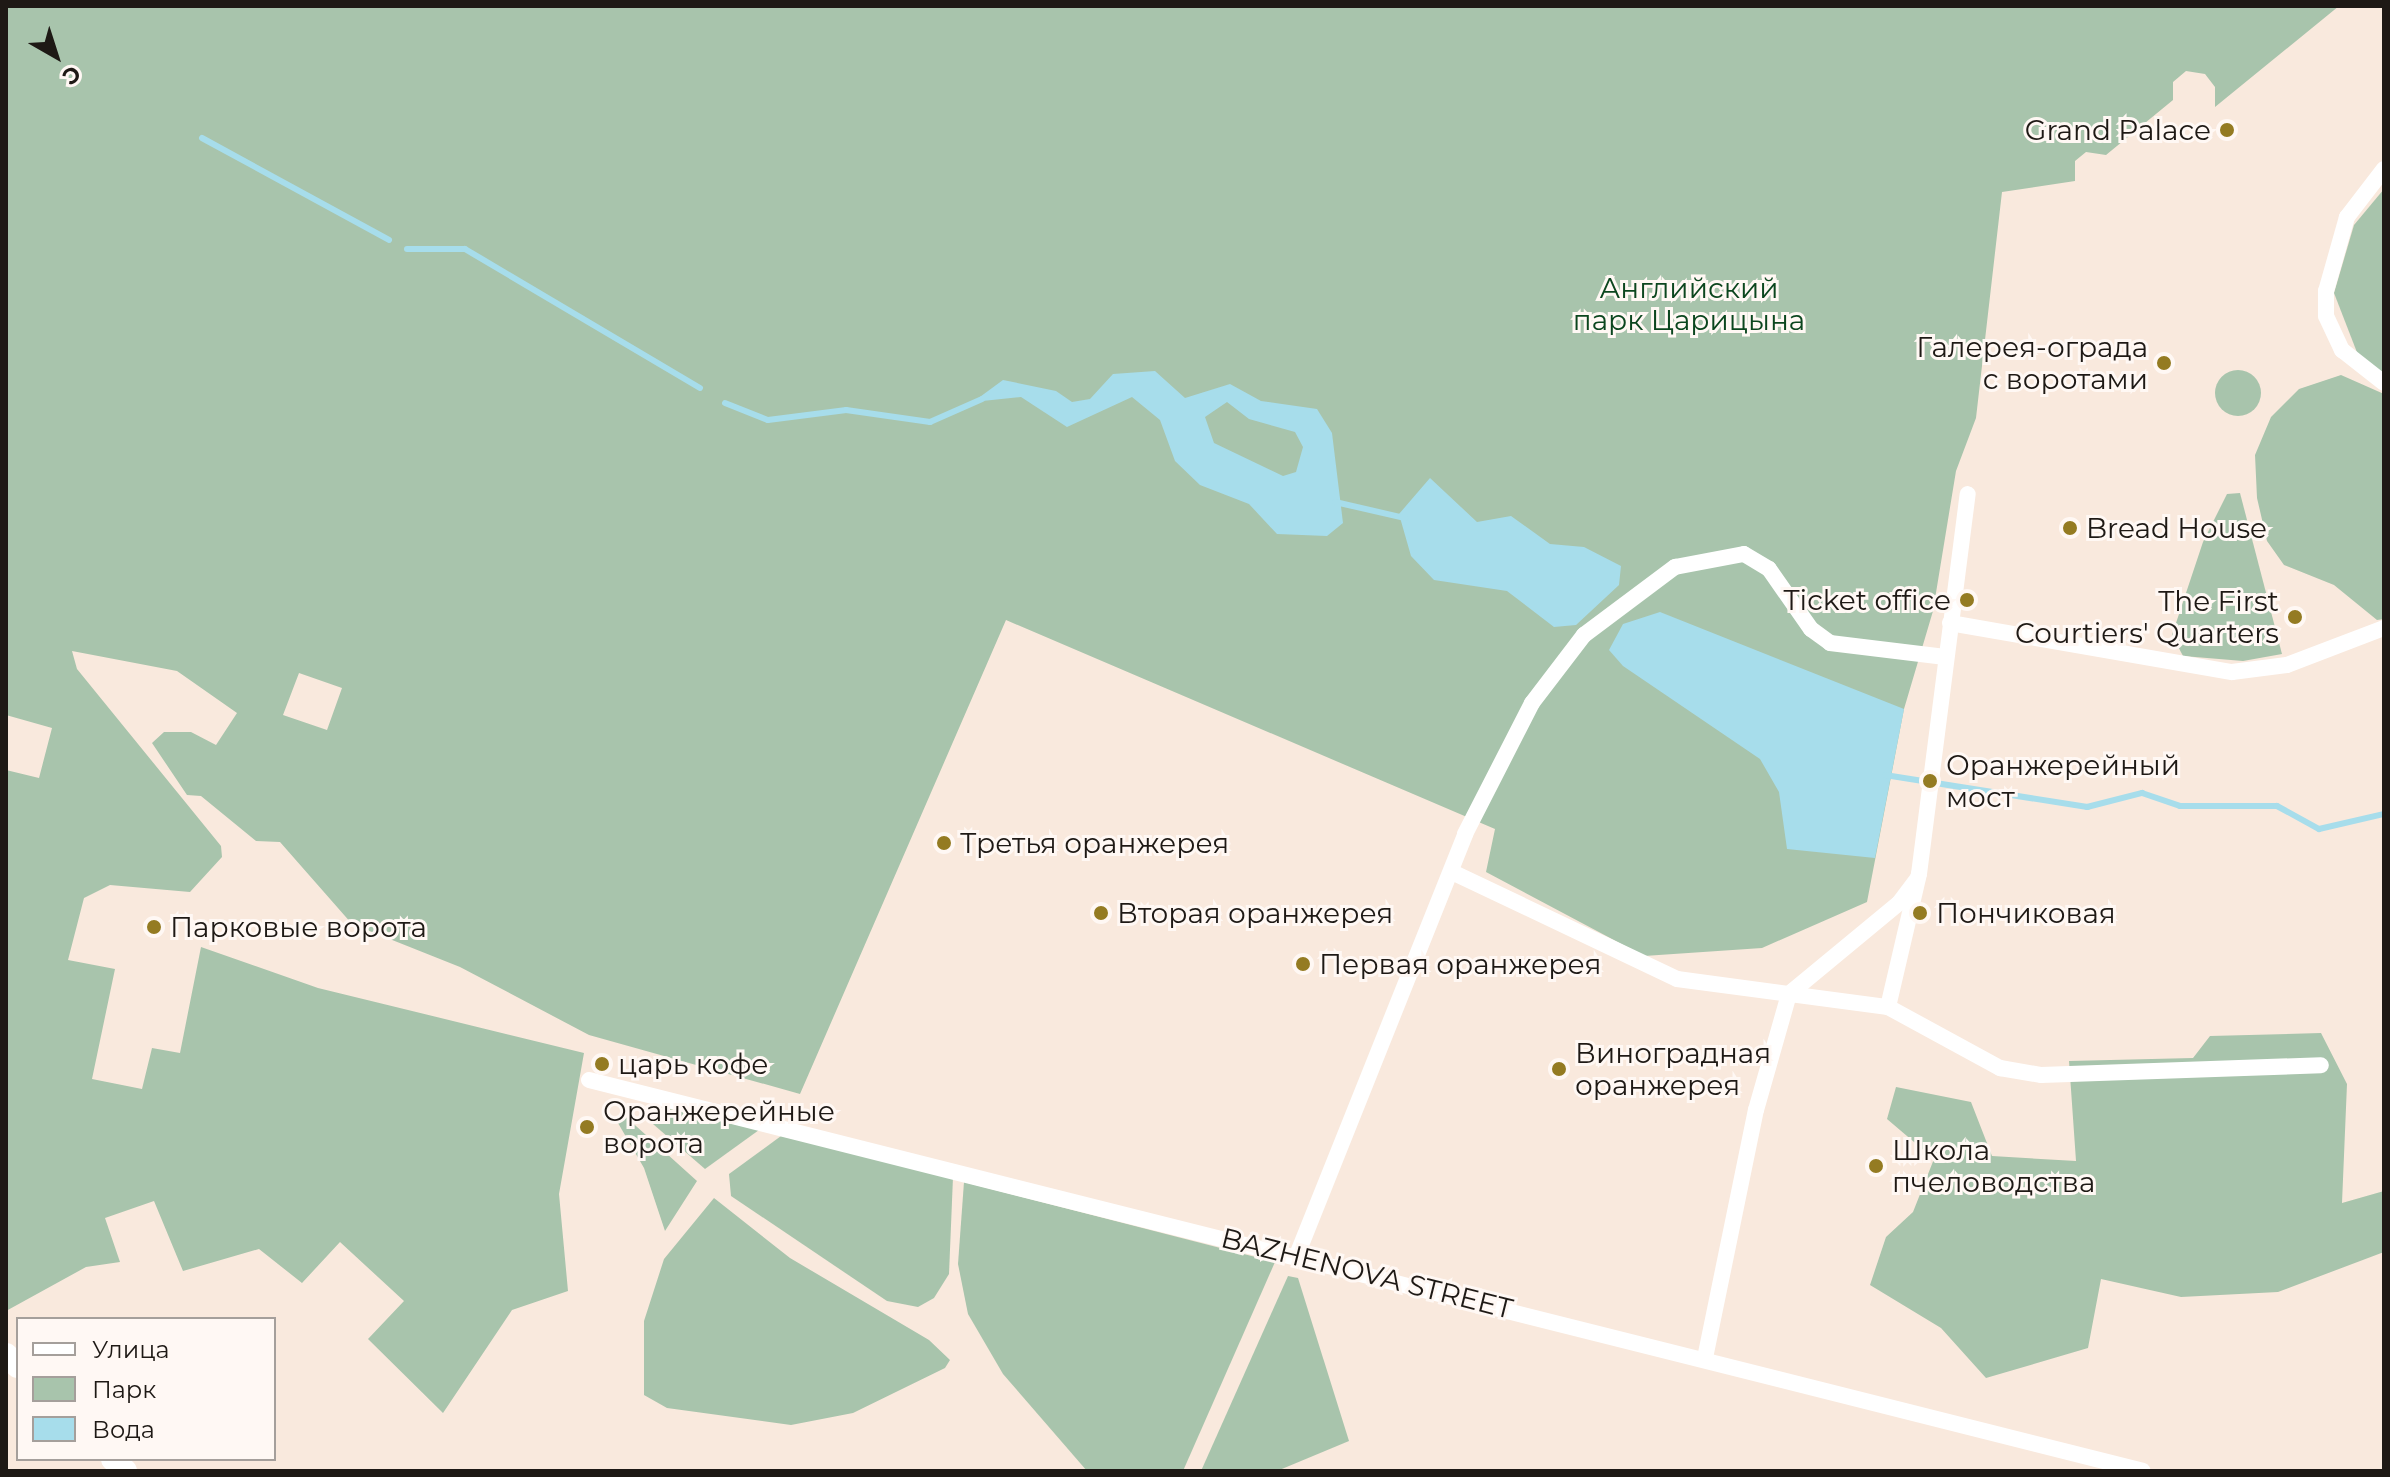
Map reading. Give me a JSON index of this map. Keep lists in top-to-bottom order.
{
  "streets": {
    "street": ["BAZHENOVA STREET"]
  },
  "parks": ["Английский парк Царицына"],
  "places": [
    "Grand Palace",
    "Галерея-ограда с воротами",
    "Bread House",
    "Ticket office",
    "The First Courtiers' Quarters",
    "Оранжерейный мост",
    "Третья оранжерея",
    "Вторая оранжерея",
    "Пончиковая",
    "Парковые ворота",
    "Первая оранжерея",
    "царь кофе",
    "Виноградная оранжерея",
    "Оранжерейные ворота",
    "Школа пчеловодства"
  ],
  "legend": ["Улица", "Парк", "Вода"],
  "north": "bottom right"
}
